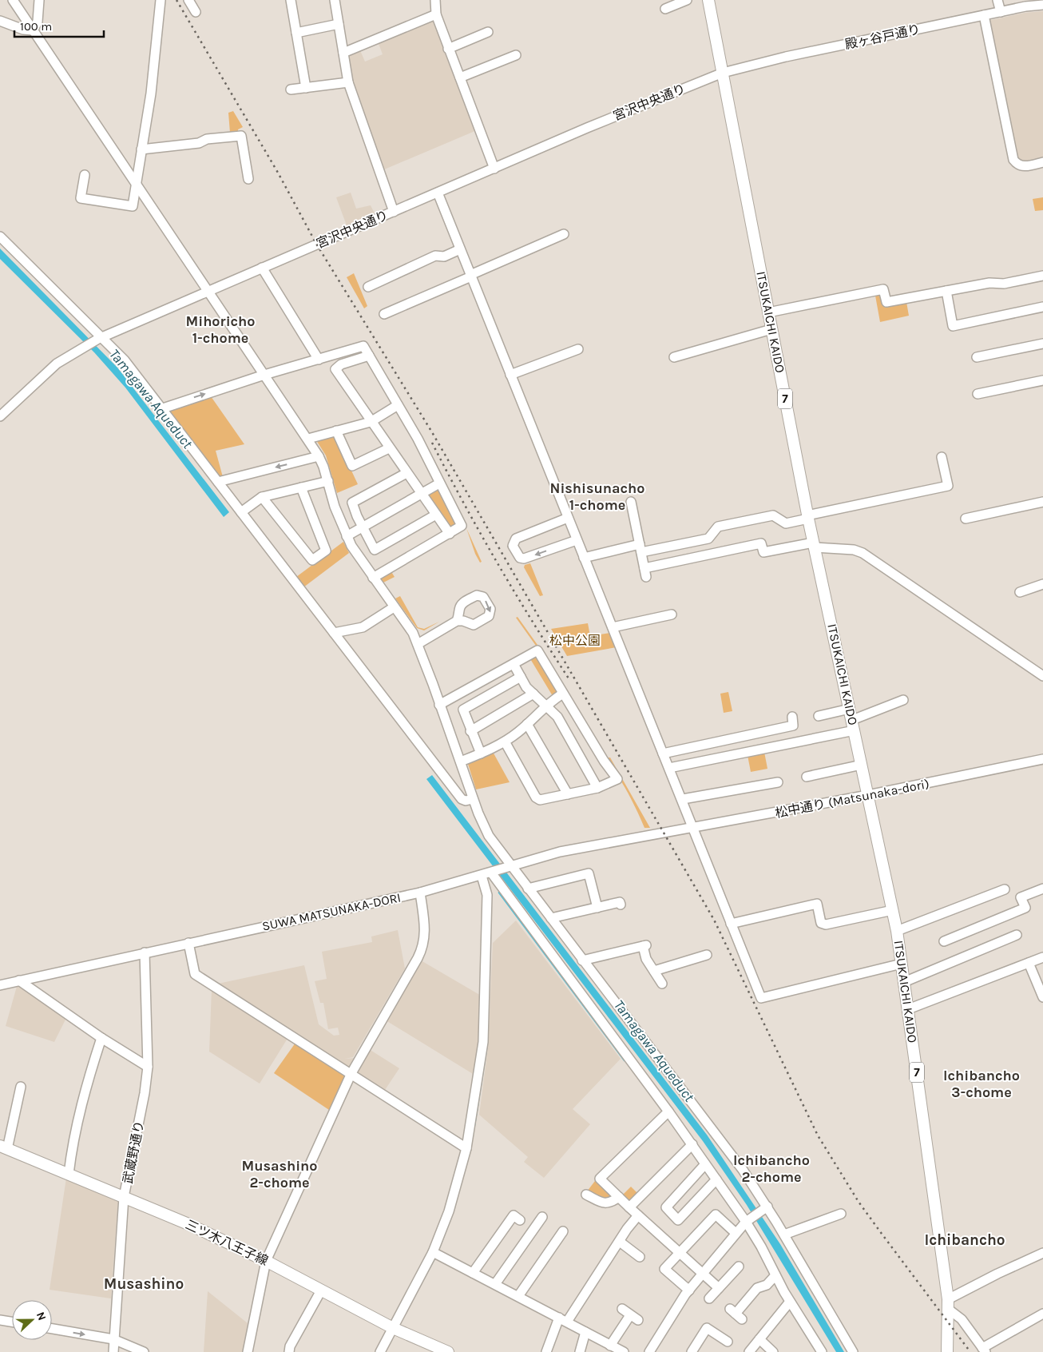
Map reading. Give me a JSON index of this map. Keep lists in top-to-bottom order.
{
  "streets": {
    "main road": ["ITSUKAICHI KAIDO", "7", "三ツ木八王子線"],
    "street": [
      "殿ヶ谷戸通り",
      "宮沢中央通り",
      "松中通り (Matsunaka-dori)",
      "SUWA MATSUNAKA-DORI",
      "武蔵野通り"
    ]
  },
  "crossings": [
    ["殿ヶ谷戸通り", "宮沢中央通り"],
    ["殿ヶ谷戸通り", "ITSUKAICHI KAIDO"],
    ["宮沢中央通り", "ITSUKAICHI KAIDO"],
    ["ITSUKAICHI KAIDO", "松中通り (Matsunaka-dori)"],
    ["松中通り (Matsunaka-dori)", "SUWA MATSUNAKA-DORI"],
    ["SUWA MATSUNAKA-DORI", "武蔵野通り"],
    ["武蔵野通り", "三ツ木八王子線"]
  ],
  "districts": [
    "Mihoricho 1-chome",
    "Nishisunacho 1-chome",
    "Ichibancho 3-chome",
    "Ichibancho 2-chome",
    "Musashino 2-chome",
    "Ichibancho",
    "Musashino"
  ],
  "water": ["Tamagawa Aqueduct"],
  "parks": ["松中公園"],
  "scale_bar": "100 m",
  "north": "right"
}
